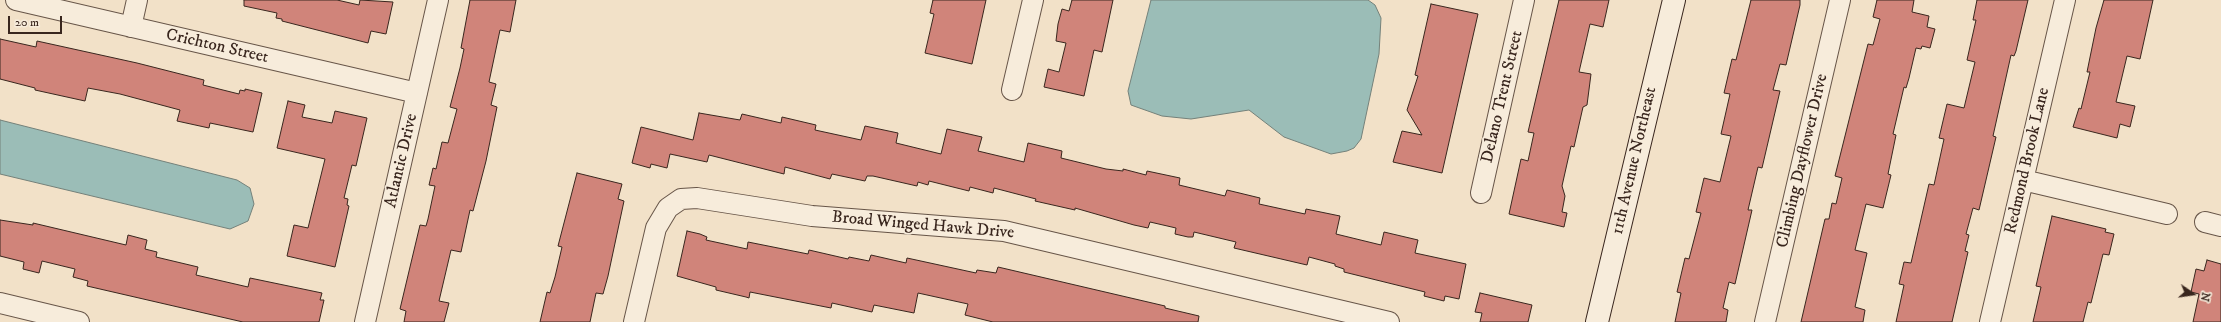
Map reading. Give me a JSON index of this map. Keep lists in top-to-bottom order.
{
  "streets": {
    "street": [
      "Crichton Street",
      "Delano Trent Street",
      "Atlantic Drive",
      "11th Avenue Northeast",
      "Climbing Dayflower Drive",
      "Redmond Brook Lane",
      "Broad Winged Hawk Drive"
    ]
  },
  "crossings": [
    ["Crichton Street", "Atlantic Drive"]
  ],
  "scale_bar": "20 m",
  "north": "right"
}
